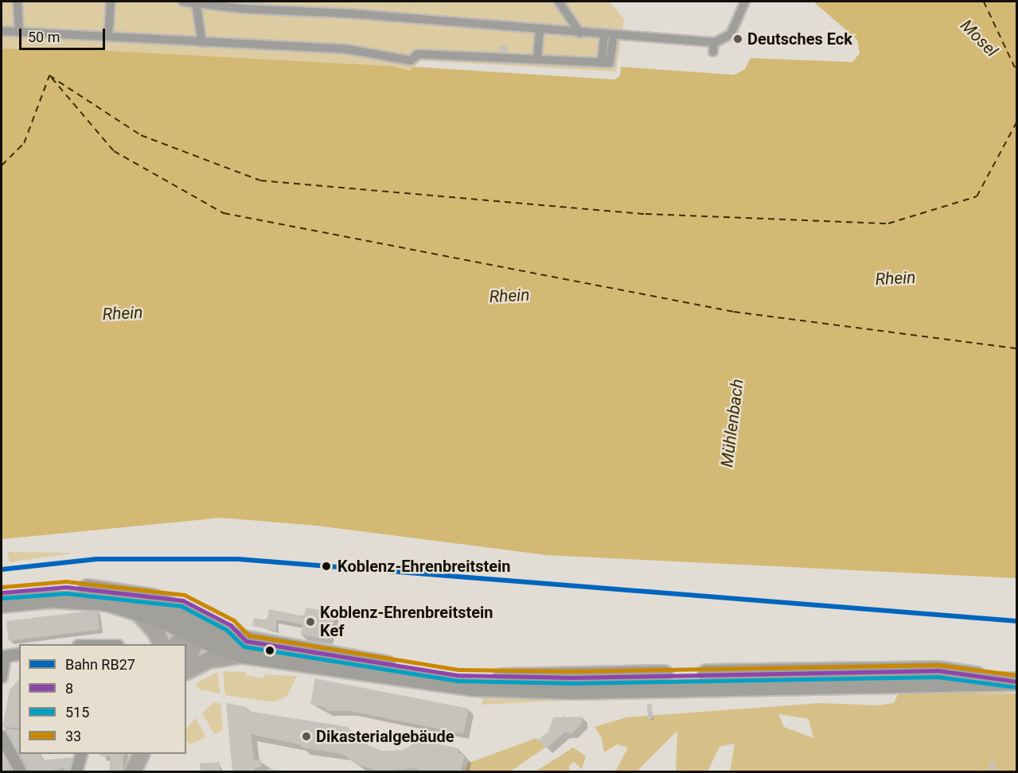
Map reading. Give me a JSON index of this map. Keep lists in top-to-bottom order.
{
  "water": ["Mosel", "Rhein", "Mühlenbach"],
  "places": [
    "Deutsches Eck",
    "Koblenz-Ehrenbreitstein",
    "Koblenz-Ehrenbreitstein Kef",
    "Dikasterialgebäude"
  ],
  "lines": [
    "rail line RB27",
    "transit line 33",
    "transit line 8",
    "transit line 515"
  ],
  "legend": [
    "Bahn RB27",
    "8",
    "515",
    "33"
  ],
  "scale_bar": "50 m"
}
